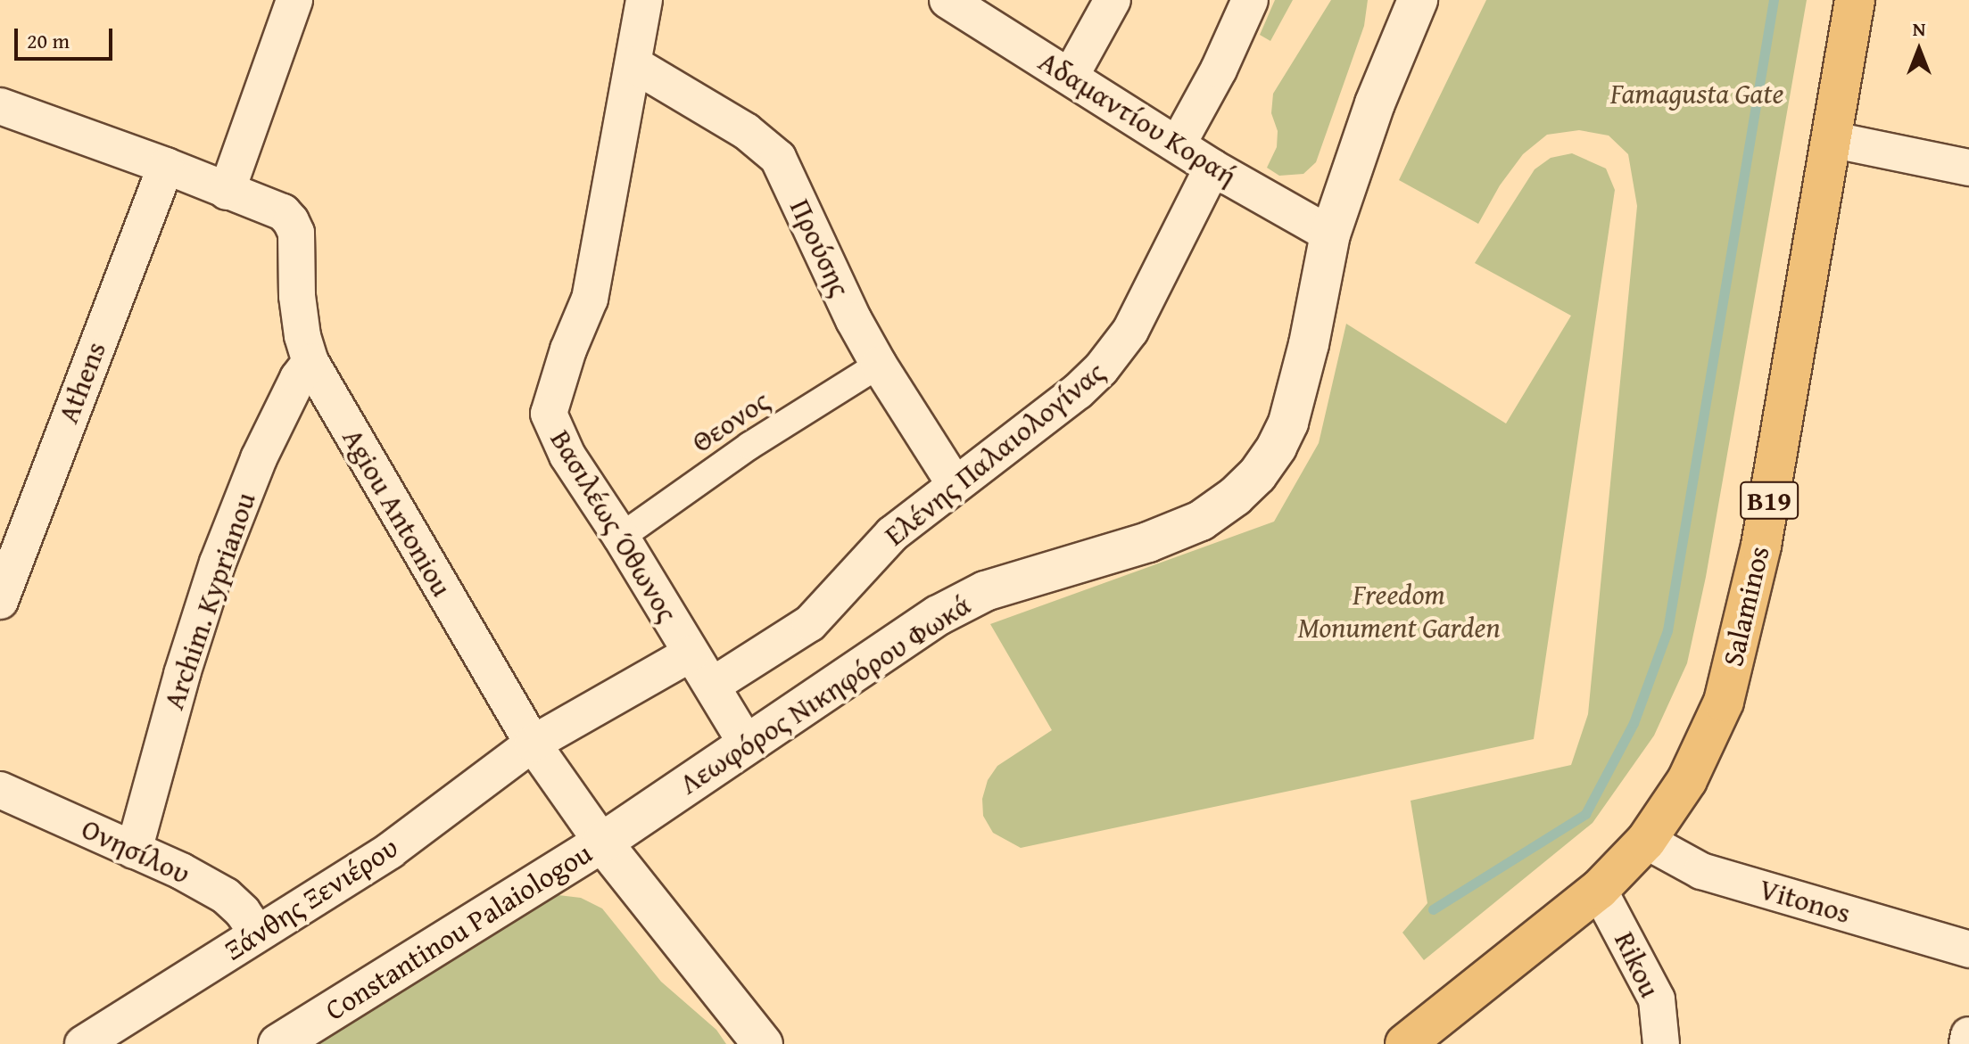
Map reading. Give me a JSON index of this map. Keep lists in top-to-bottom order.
{
  "streets": {
    "main road": ["B19", "Salaminos"],
    "street": [
      "Αδαμαντίου Κοραή",
      "Προύσης",
      "Athens",
      "Θεονος",
      "Ελένης Παλαιολογίνας",
      "Agiou Antoniou",
      "Βασιλέως Όθωνος",
      "Archim. Kyprianou",
      "Λεωφόρος Νικηφόρου Φωκά",
      "Ονησίλου",
      "Ξάνθης Ξενιέρου",
      "Vitonos",
      "Constantinou Palaiologou",
      "Rikou"
    ]
  },
  "crossings": [
    ["Αδαμαντίου Κοραή", "Ελένης Παλαιολογίνας"],
    ["Αδαμαντίου Κοραή", "Λεωφόρος Νικηφόρου Φωκά"],
    ["Προύσης", "Θεονος"],
    ["Προύσης", "Ελένης Παλαιολογίνας"],
    ["Προύσης", "Βασιλέως Όθωνος"],
    ["Θεονος", "Βασιλέως Όθωνος"],
    ["Ελένης Παλαιολογίνας", "Βασιλέως Όθωνος"],
    ["Agiou Antoniou", "Archim. Kyprianou"],
    ["Agiou Antoniou", "Λεωφόρος Νικηφόρου Φωκά"],
    ["Agiou Antoniou", "Ξάνθης Ξενιέρου"],
    ["Agiou Antoniou", "Constantinou Palaiologou"],
    ["Βασιλέως Όθωνος", "Λεωφόρος Νικηφόρου Φωκά"],
    ["Archim. Kyprianou", "Ονησίλου"],
    ["Salaminos", "Vitonos"],
    ["Salaminos", "Rikou"],
    ["Λεωφόρος Νικηφόρου Φωκά", "Constantinou Palaiologou"],
    ["Ονησίλου", "Ξάνθης Ξενιέρου"]
  ],
  "parks": ["Famagusta Gate", "Freedom Monument Garden"],
  "scale_bar": "20 m",
  "north": "top"
}
